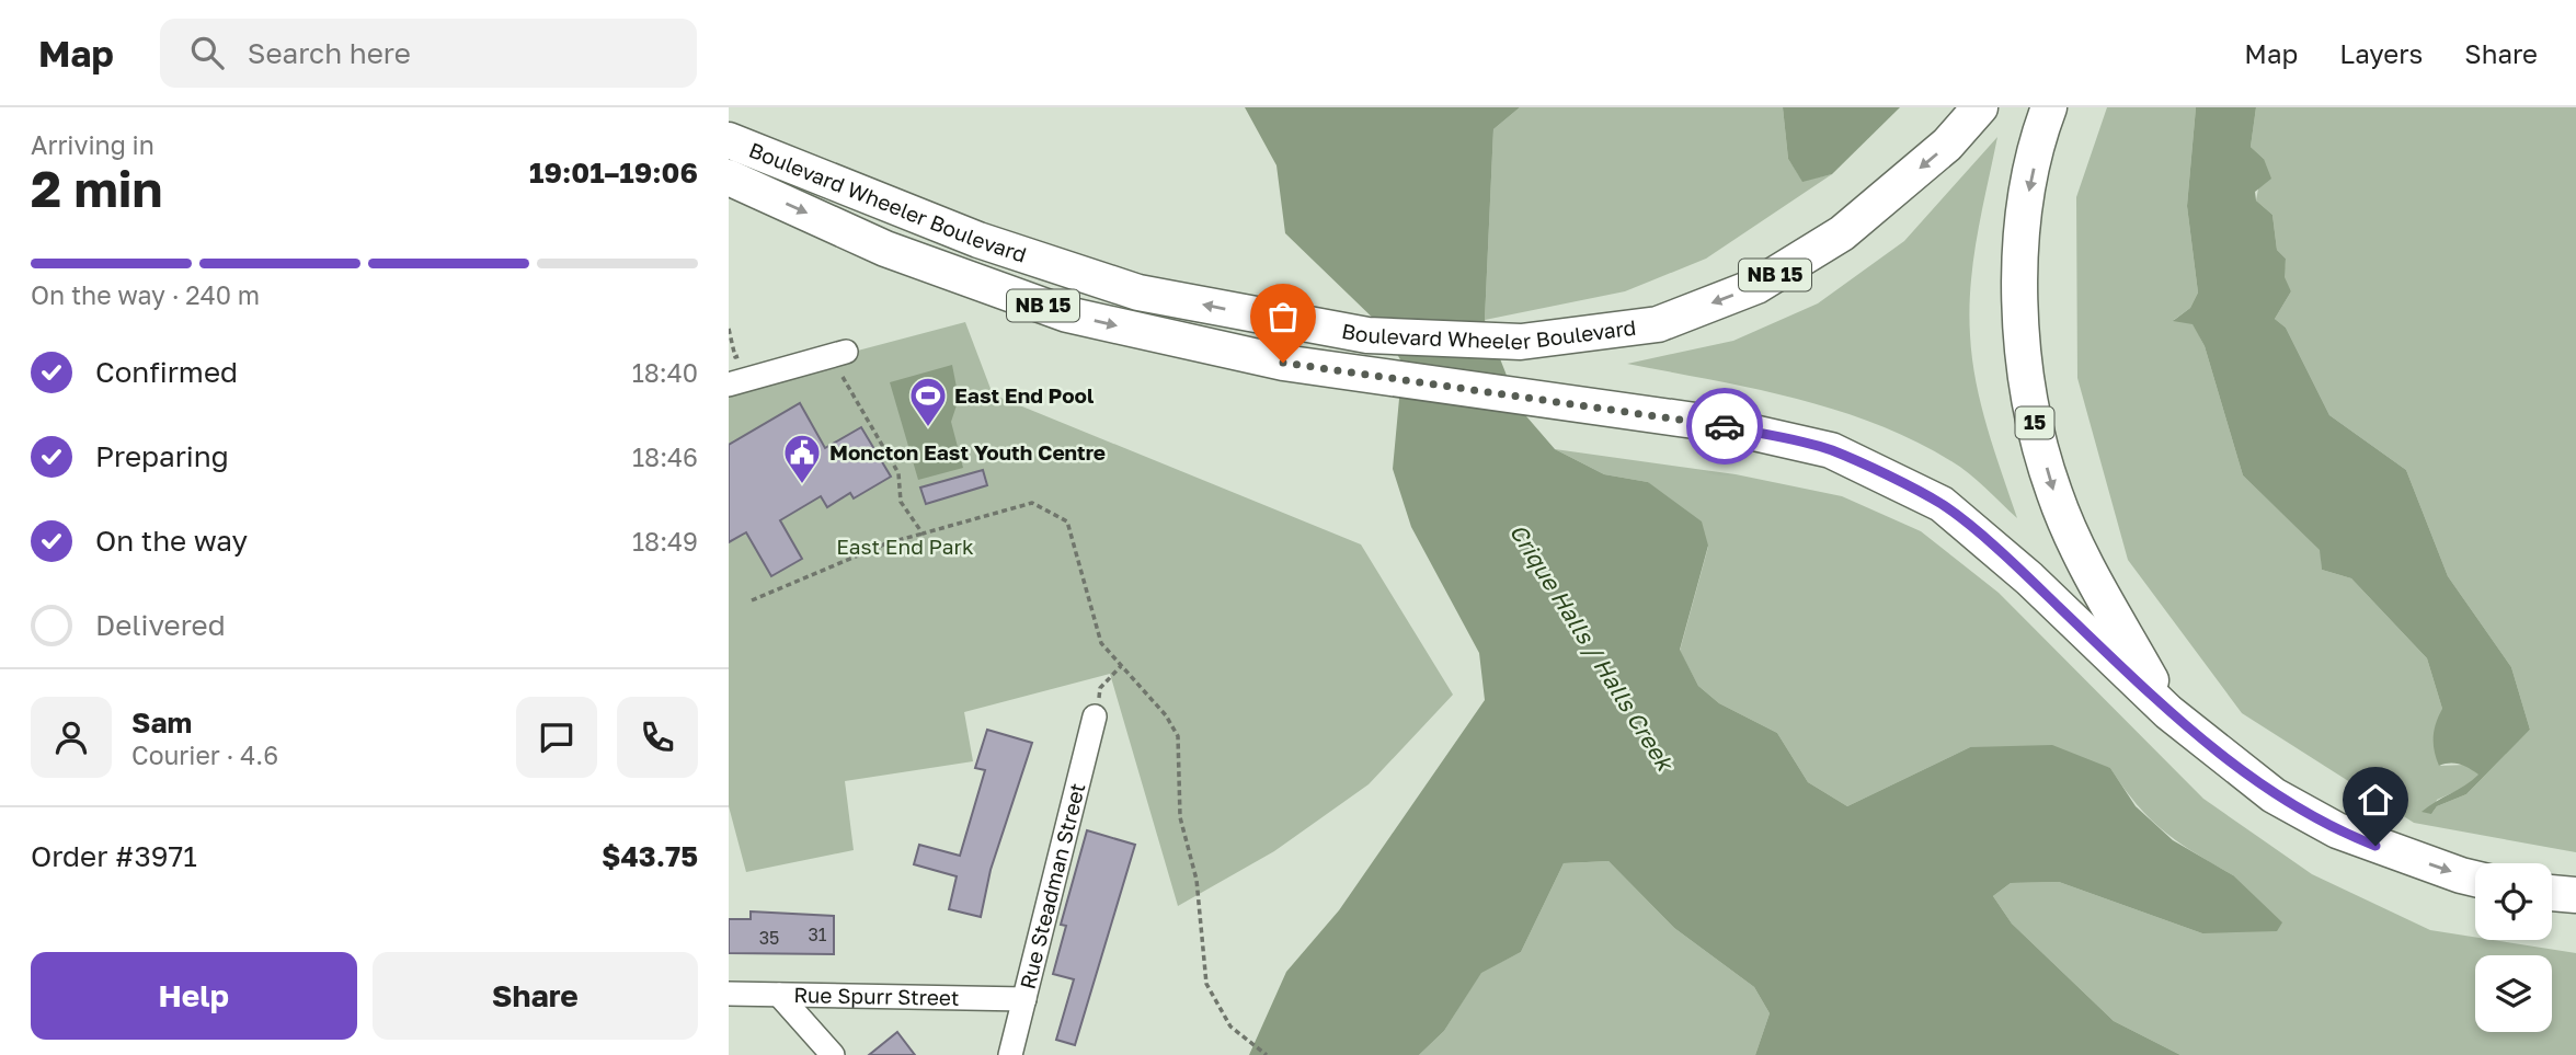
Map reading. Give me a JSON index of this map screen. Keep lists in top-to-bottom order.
{
  "streets": {
    "highway": ["Boulevard Wheeler Boulevard", "NB 15", "15"],
    "street": ["Rue Steadman Street", "Rue Spurr Street"]
  },
  "crossings": [
    ["Boulevard Wheeler Boulevard", "NB 15"],
    ["Boulevard Wheeler Boulevard", "15"],
    ["NB 15", "15"],
    ["Rue Steadman Street", "Rue Spurr Street"]
  ],
  "water": ["Crique Halls / Halls Creek"],
  "parks": ["East End Park"],
  "places": {
    "sports": ["East End Pool"],
    "public building": ["Moncton East Youth Centre"]
  },
  "house_numbers": ["31", "35"],
  "page": {
    "header": "Map",
    "search": "Search here",
    "nav": ["Map", "Layers", "Share"],
    "heading": ["2 min", "Arriving in", "19:01–19:06"],
    "panel": [
      "Sam",
      "Courier · 4.6",
      "Order #3971",
      "$43.75"
    ],
    "bar": "On the way · 240 m",
    "list": [
      ["Confirmed", "18:40"],
      ["Preparing", "18:46"],
      ["On the way", "18:49"],
      "Delivered"
    ],
    "buttons": ["Help", "Share"]
  }
}
